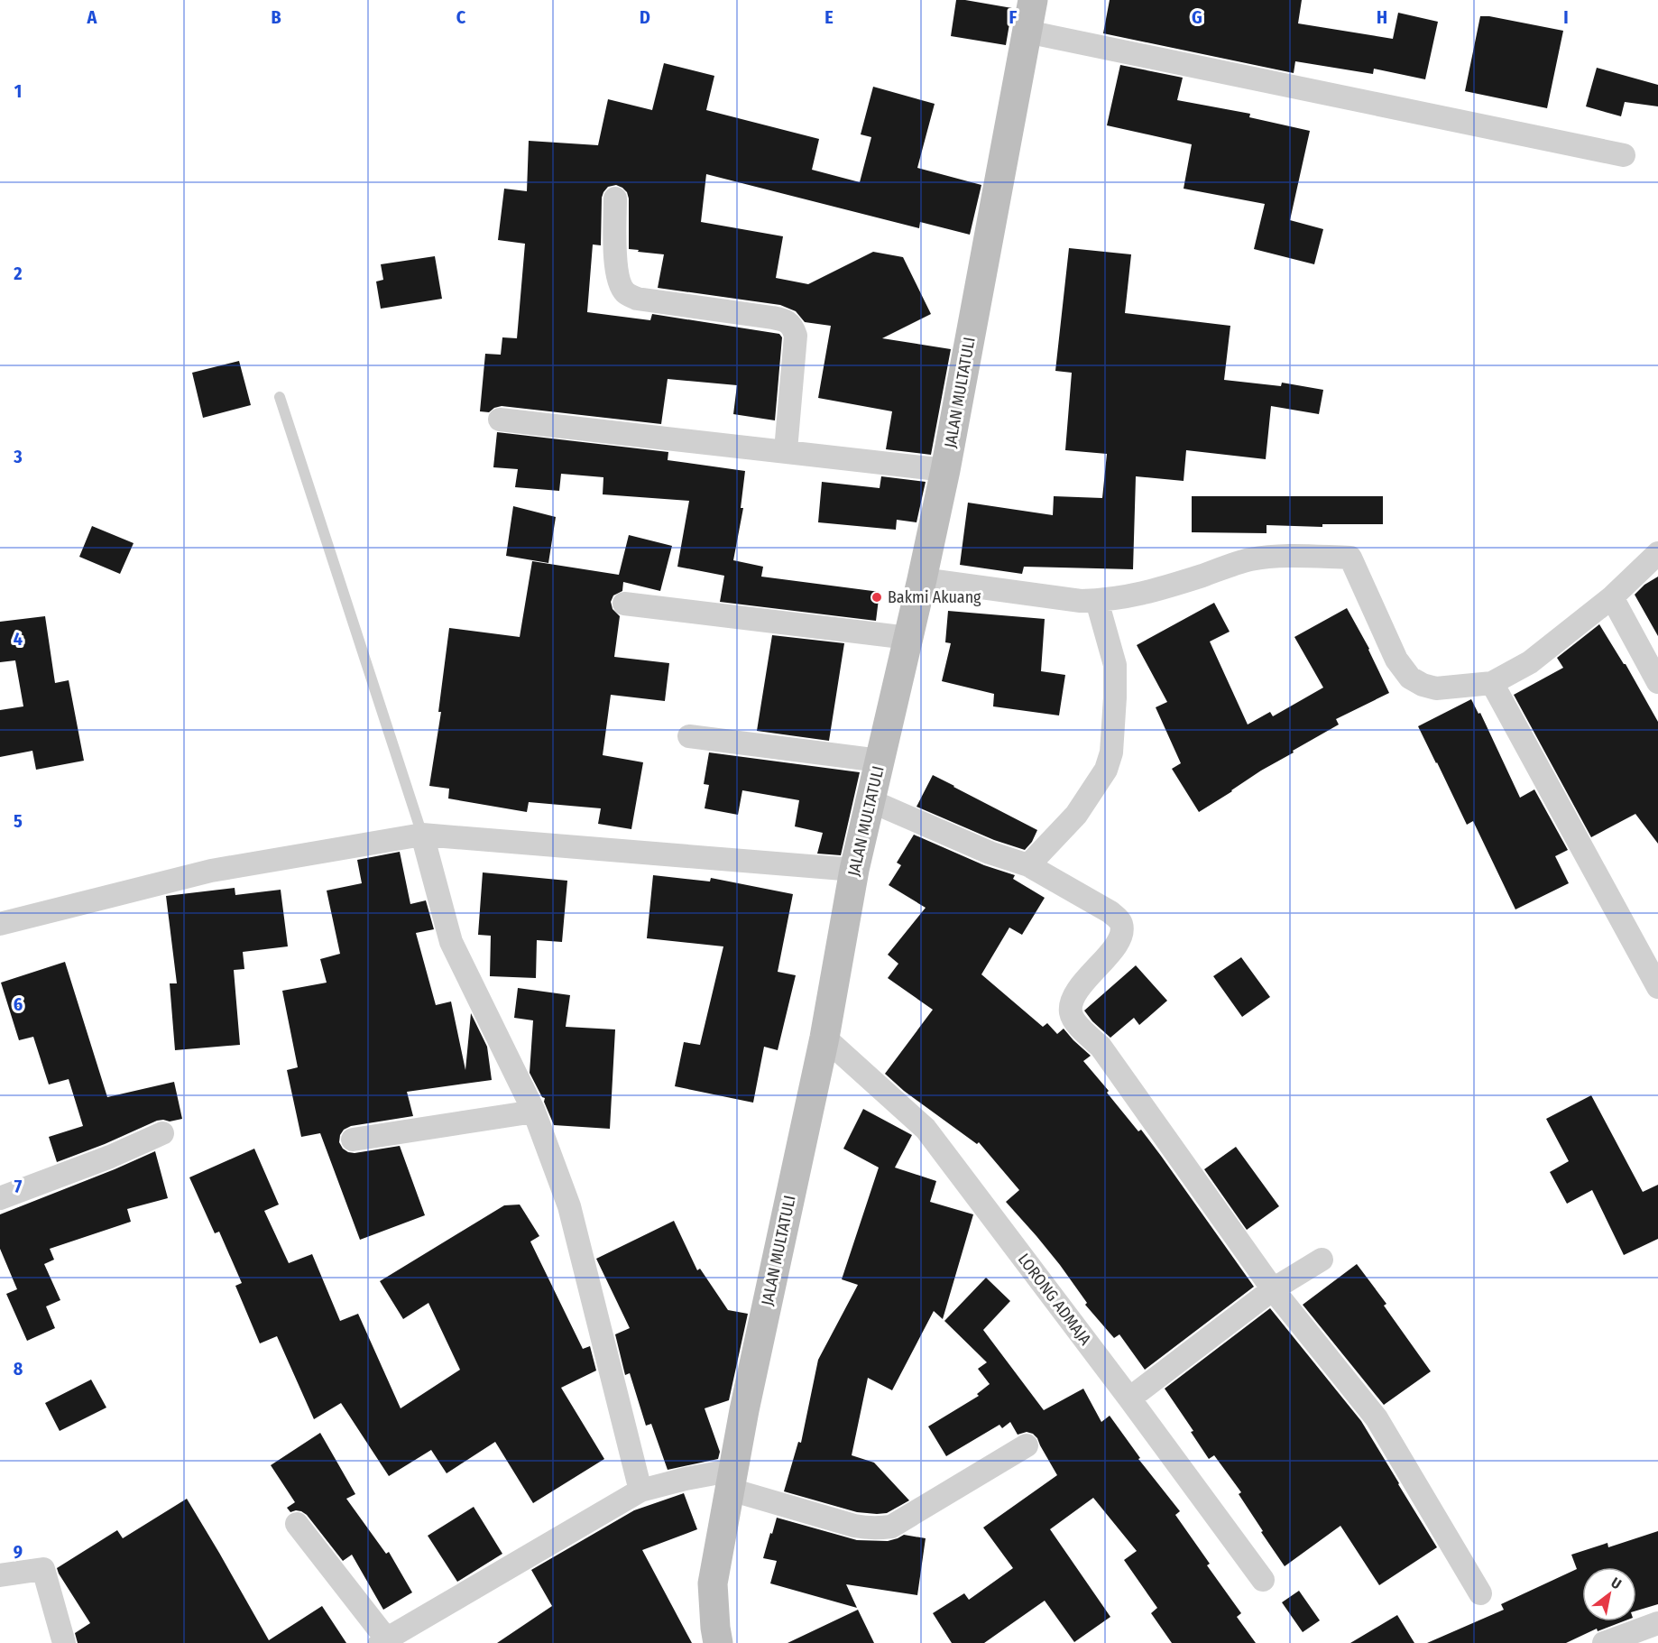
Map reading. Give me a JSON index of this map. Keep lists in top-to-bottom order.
{
  "streets": {
    "main road": ["JALAN MULTATULI"],
    "street": ["LORONG ADMAJA"]
  },
  "crossings": [
    ["JALAN MULTATULI", "LORONG ADMAJA"]
  ],
  "places": ["Bakmi Akuang"],
  "north": "top right",
  "grid": {
    "columns": [
      "A",
      "B",
      "C",
      "D",
      "E",
      "F",
      "G",
      "H",
      "I"
    ],
    "rows": [
      "1",
      "2",
      "3",
      "4",
      "5",
      "6",
      "7",
      "8",
      "9"
    ]
  }
}
